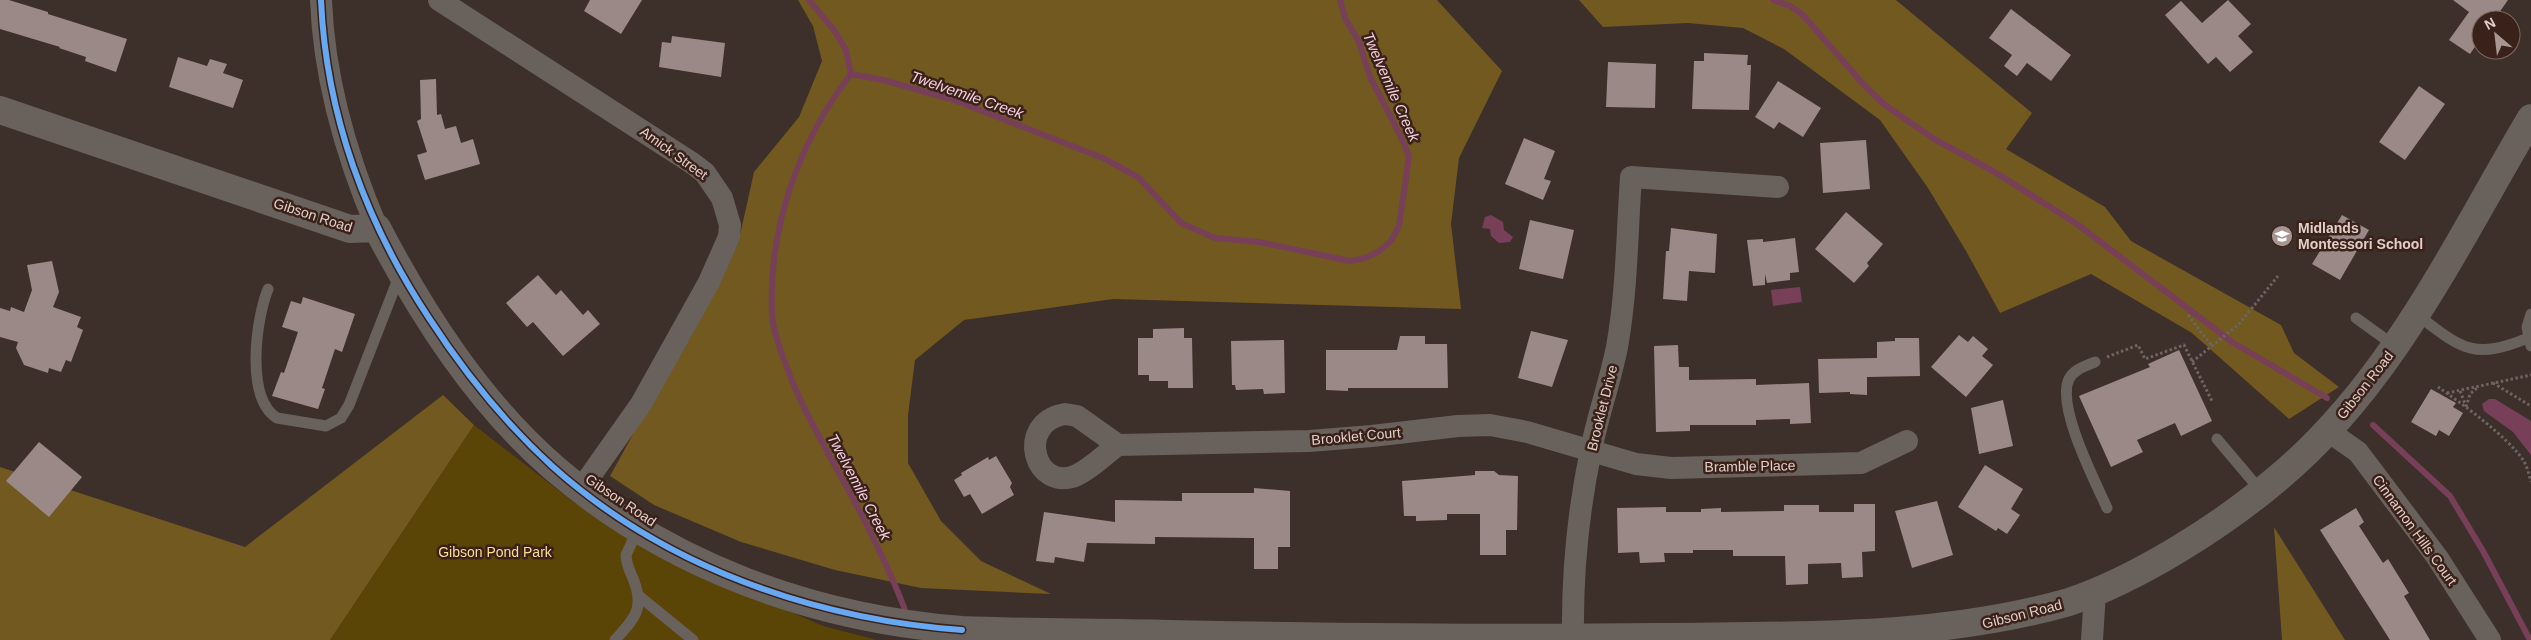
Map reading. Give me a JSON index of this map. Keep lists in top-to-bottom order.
{
  "streets": {
    "street": [
      "Amick Street",
      "Gibson Road",
      "Brooklet Drive",
      "Brooklet Court",
      "Bramble Place",
      "Cinnamon Hills Court"
    ]
  },
  "crossings": [
    ["Amick Street", "Gibson Road"],
    ["Gibson Road", "Brooklet Drive"],
    ["Gibson Road", "Cinnamon Hills Court"],
    ["Brooklet Drive", "Brooklet Court"],
    ["Brooklet Drive", "Bramble Place"],
    ["Brooklet Court", "Bramble Place"]
  ],
  "water": ["Twelvemile Creek"],
  "parks": ["Gibson Pond Park"],
  "places": {
    "school or university": ["Midlands Montessori School"]
  },
  "north": "top left"
}
